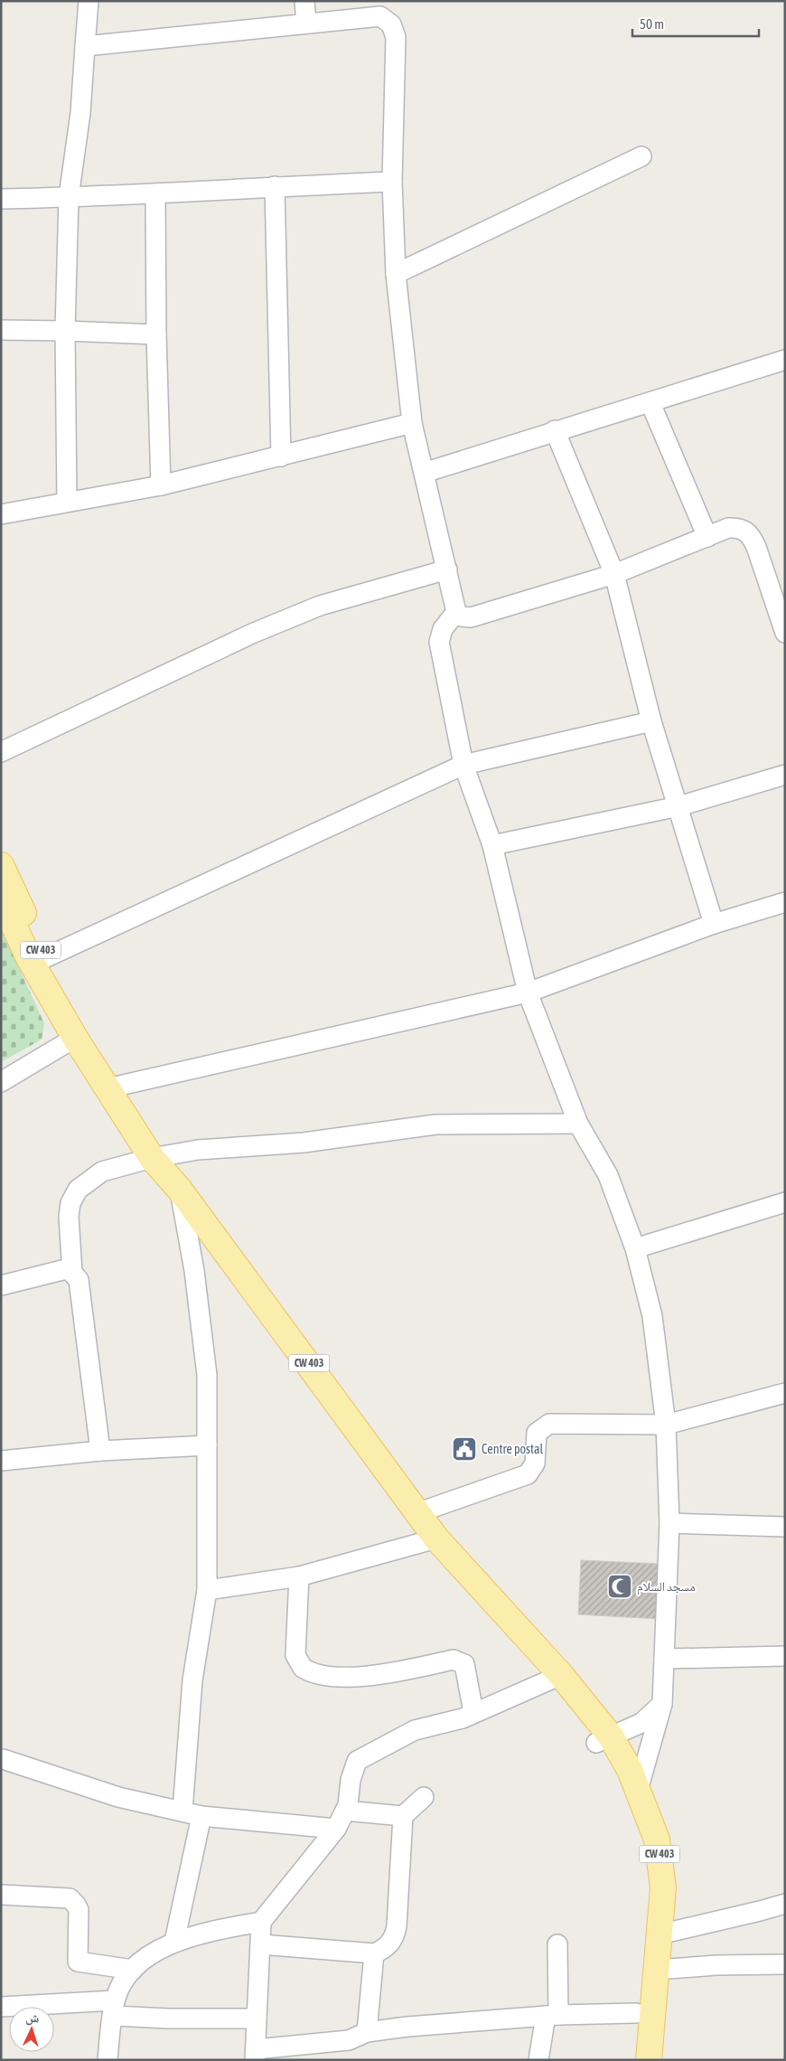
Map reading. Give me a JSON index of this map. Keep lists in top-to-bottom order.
{
  "streets": {
    "main road": ["CW 403"]
  },
  "places": {
    "public building": ["Centre postal"],
    "mosque": ["مسجد السلام"]
  },
  "scale_bar": "50 m",
  "north": "top"
}
